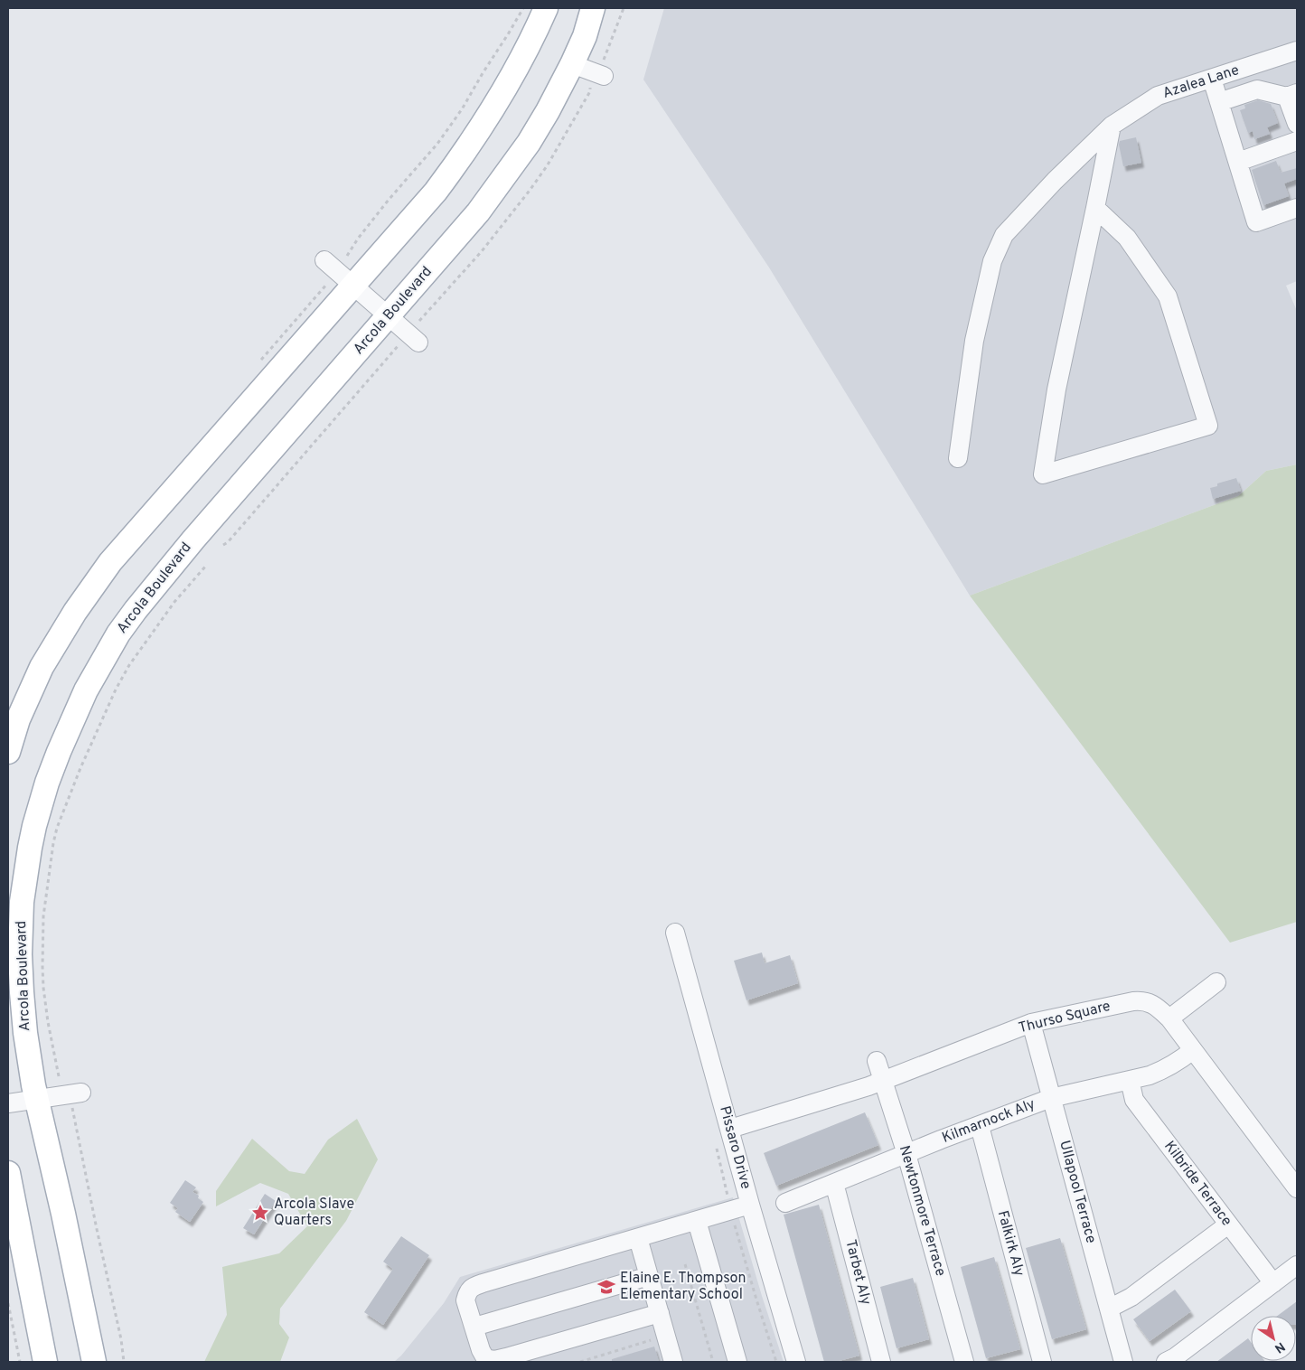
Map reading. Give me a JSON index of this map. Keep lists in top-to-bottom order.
{
  "streets": {
    "main road": ["Arcola Boulevard"],
    "street": [
      "Azalea Lane",
      "Thurso Square",
      "Kilmarnock Aly",
      "Pissaro Drive",
      "Kilbride Terrace",
      "Ullapool Terrace",
      "Newtonmore Terrace",
      "Falkirk Aly",
      "Tarbet Aly"
    ]
  },
  "crossings": [
    ["Thurso Square", "Kilmarnock Aly"],
    ["Thurso Square", "Pissaro Drive"],
    ["Thurso Square", "Ullapool Terrace"],
    ["Thurso Square", "Newtonmore Terrace"],
    ["Kilmarnock Aly", "Kilbride Terrace"],
    ["Kilmarnock Aly", "Ullapool Terrace"],
    ["Kilmarnock Aly", "Newtonmore Terrace"],
    ["Kilmarnock Aly", "Falkirk Aly"],
    ["Kilmarnock Aly", "Tarbet Aly"]
  ],
  "places": {
    "place": ["Arcola Slave Quarters"],
    "school or university": ["Elaine E. Thompson Elementary School"]
  },
  "north": "bottom right"
}
